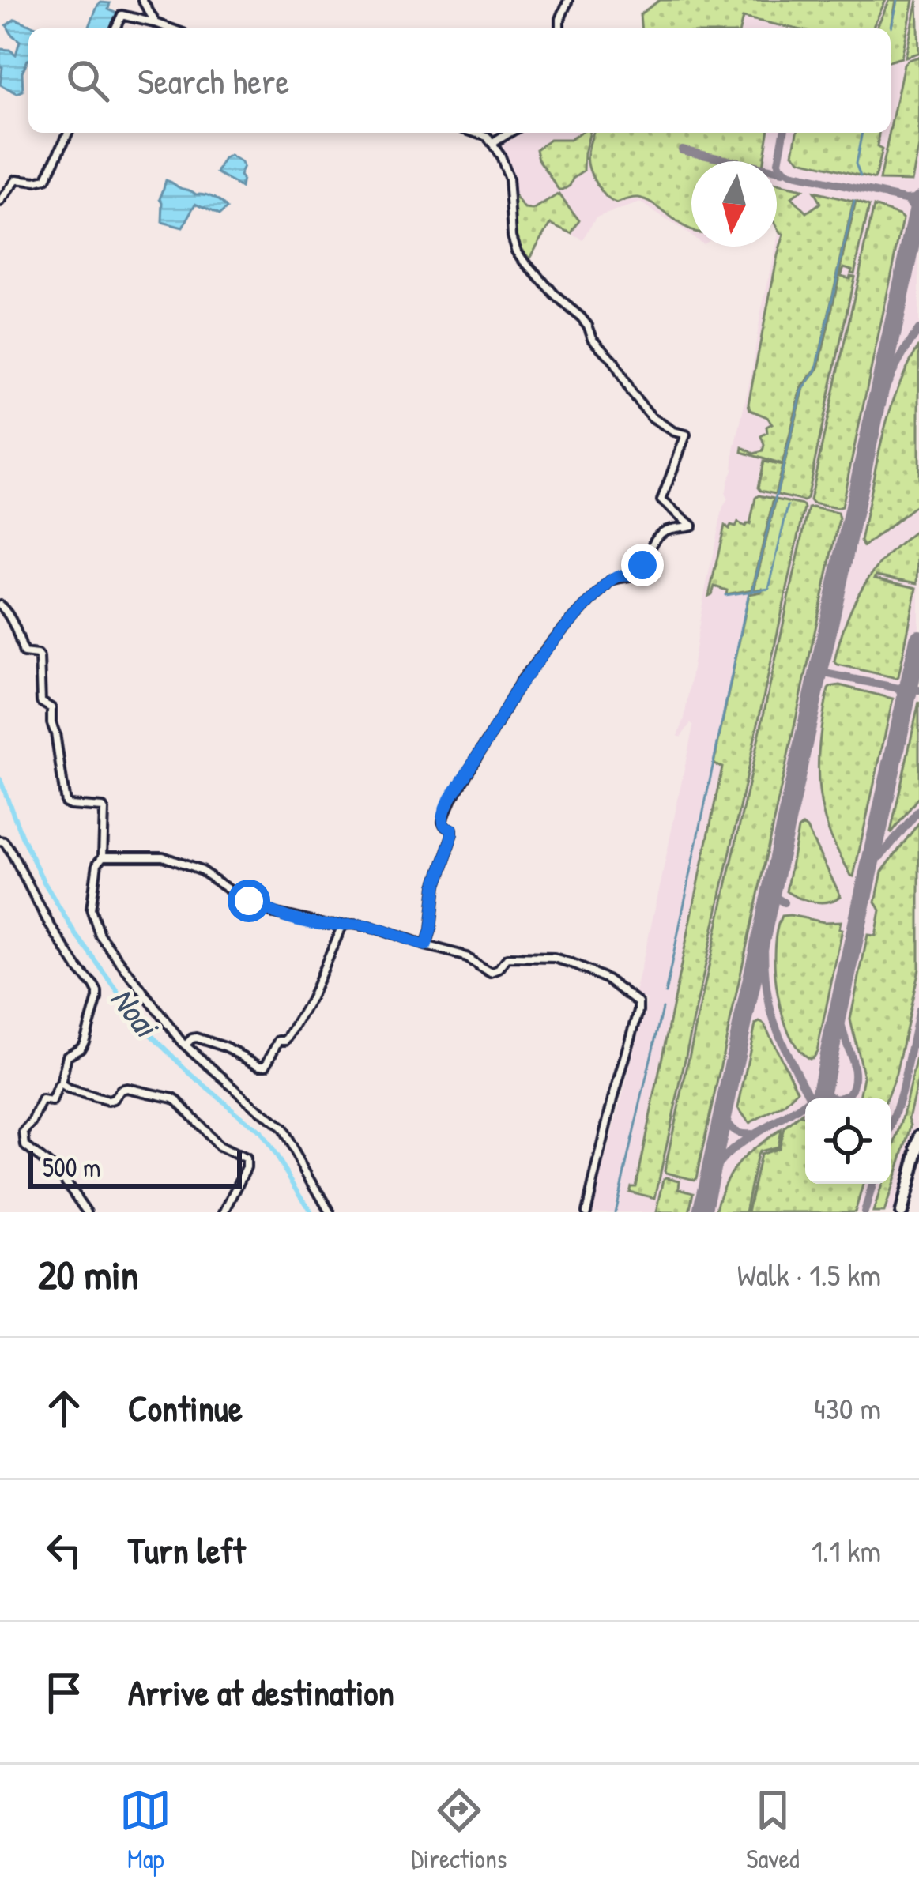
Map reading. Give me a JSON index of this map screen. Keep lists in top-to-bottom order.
{
  "water": ["Noai"],
  "scale_bar": "500 m",
  "north": "bottom",
  "page": {
    "search": "Search here",
    "scale": "500 m",
    "heading": ["20 min", "Walk · 1.5 km"],
    "list": [
      ["Continue", "430 m"],
      ["Turn left", "1.1 km"],
      "Arrive at destination"
    ],
    "nav": ["Map", "Directions", "Saved"]
  }
}
